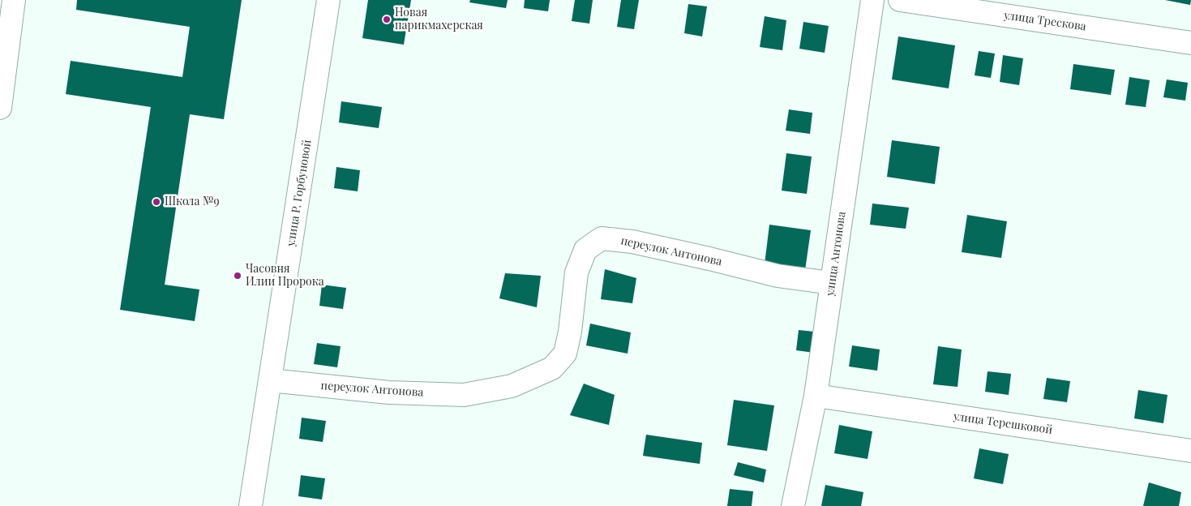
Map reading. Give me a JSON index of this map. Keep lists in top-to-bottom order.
{
  "streets": {
    "street": [
      "улица Трескова",
      "улица Р. Горбуновой",
      "переулок Антонова",
      "улица Антонова",
      "улица Терешковой"
    ]
  },
  "crossings": [
    ["улица Р. Горбуновой", "переулок Антонова"],
    ["переулок Антонова", "улица Антонова"],
    ["улица Антонова", "улица Терешковой"]
  ],
  "places": ["Новая парикмахерская", "Школа №9", "Часовня Илии Пророка"]
}
